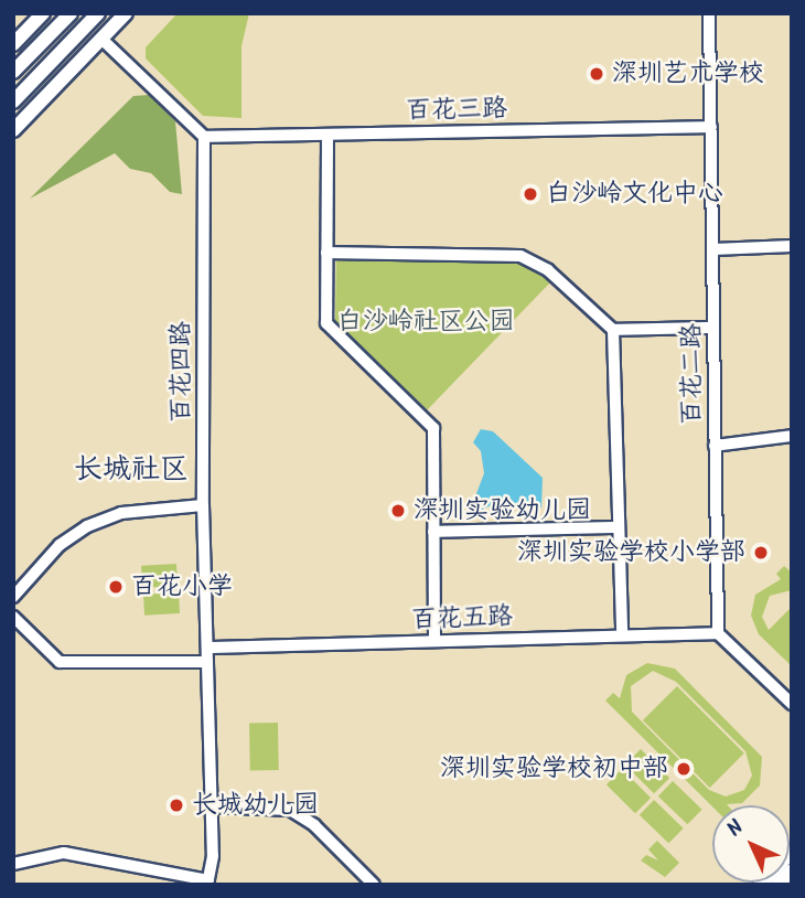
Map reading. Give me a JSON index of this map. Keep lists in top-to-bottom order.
{
  "streets": {
    "street": [
      "百花三路",
      "百花四路",
      "百花二路",
      "百花五路"
    ]
  },
  "crossings": [
    ["百花三路", "百花四路"],
    ["百花三路", "百花二路"],
    ["百花四路", "百花五路"],
    ["百花二路", "百花五路"]
  ],
  "districts": ["长城社区"],
  "parks": ["白沙岭社区公园"],
  "places": [
    "深圳艺术学校",
    "白沙岭文化中心",
    "深圳实验幼儿园",
    "深圳实验学校小学部",
    "百花小学",
    "深圳实验学校初中部",
    "长城幼儿园"
  ],
  "north": "top left"
}
